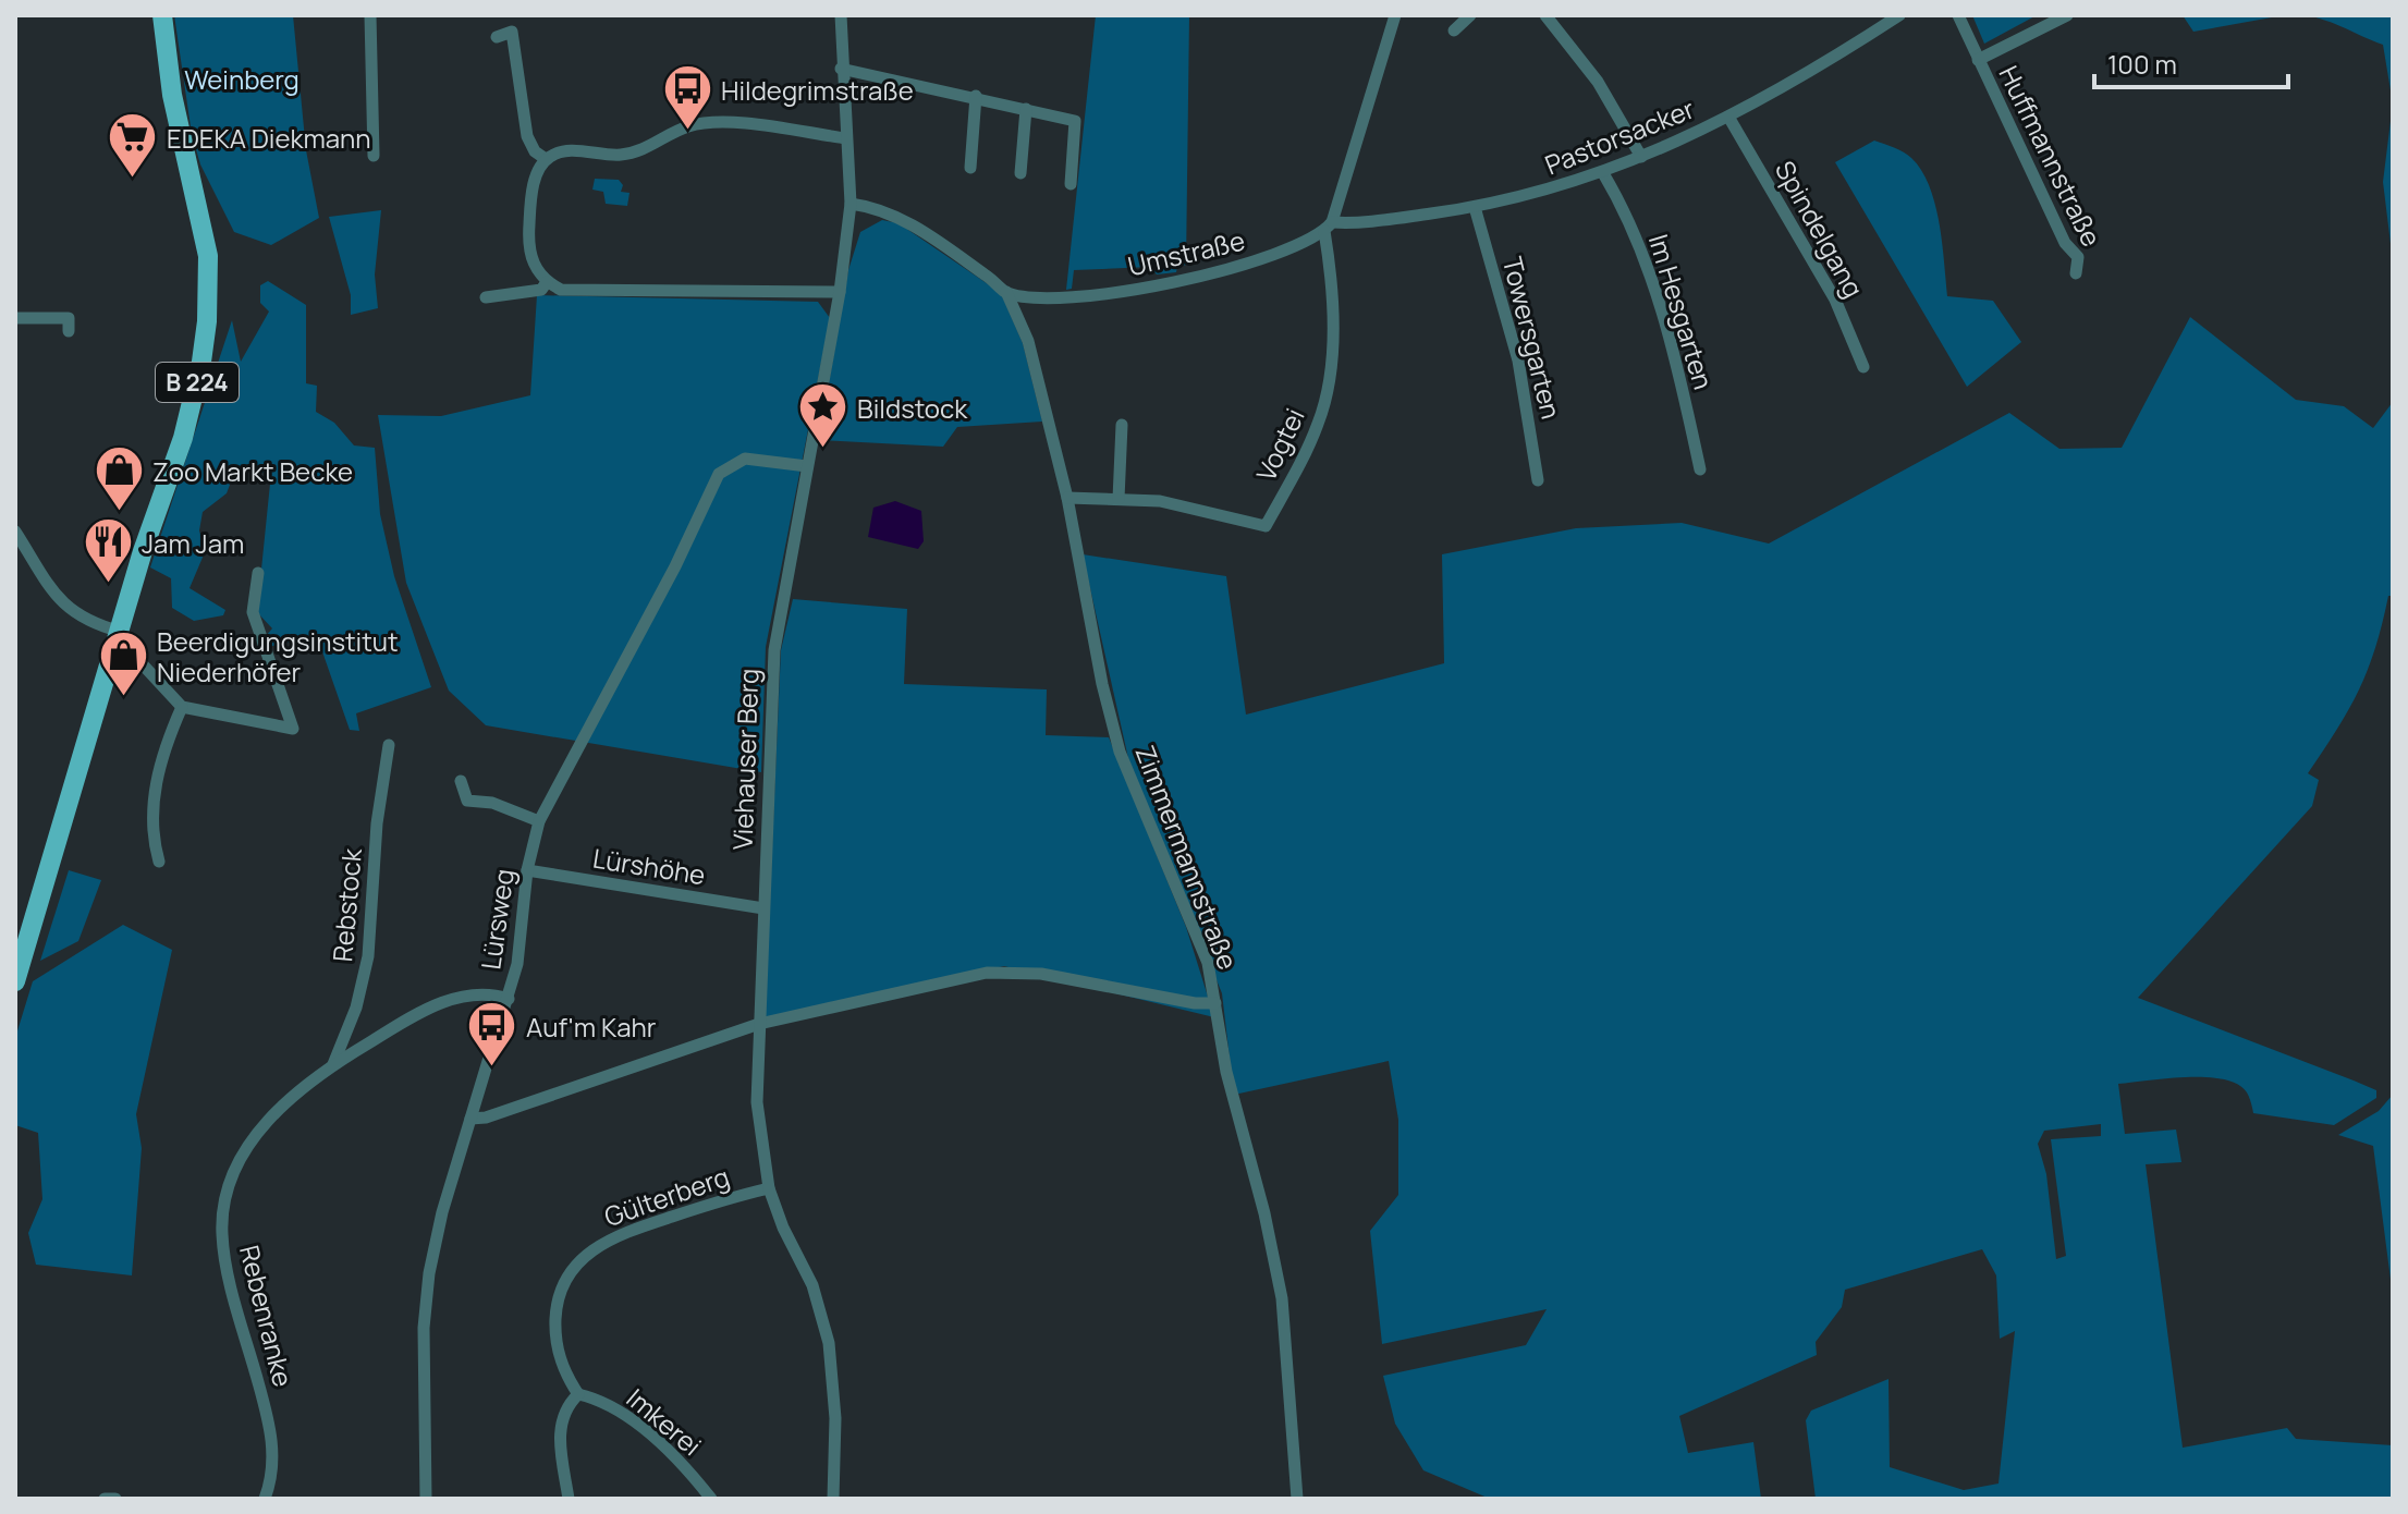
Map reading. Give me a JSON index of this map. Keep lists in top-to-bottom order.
{
  "streets": {
    "main road": ["B 224"],
    "street": [
      "Pastorsacker",
      "Huffmannstraße",
      "Spindelgang",
      "Umstraße",
      "Im Hesgarten",
      "Towersgarten",
      "Vogtei",
      "Viehauser Berg",
      "Zimmermannstraße",
      "Lürshöhe",
      "Rebstock",
      "Lürsweg",
      "Gülterberg",
      "Rebenranke",
      "Imkerei"
    ]
  },
  "crossings": [
    ["Pastorsacker", "Spindelgang"],
    ["Pastorsacker", "Umstraße"],
    ["Pastorsacker", "Im Hesgarten"],
    ["Pastorsacker", "Towersgarten"],
    ["Pastorsacker", "Vogtei"],
    ["Umstraße", "Vogtei"],
    ["Umstraße", "Viehauser Berg"],
    ["Umstraße", "Zimmermannstraße"],
    ["Vogtei", "Zimmermannstraße"],
    ["Viehauser Berg", "Lürshöhe"],
    ["Viehauser Berg", "Lürsweg"],
    ["Viehauser Berg", "Gülterberg"],
    ["Lürshöhe", "Lürsweg"],
    ["Rebstock", "Rebenranke"],
    ["Lürsweg", "Rebenranke"],
    ["Gülterberg", "Imkerei"]
  ],
  "parks": ["Weinberg"],
  "places": {
    "bus stop": ["Hildegrimstraße", "Auf'm Kahr"],
    "supermarket": ["EDEKA Diekmann"],
    "place": ["Bildstock"],
    "shop": ["Zoo Markt Becke", "Beerdigungsinstitut Niederhöfer"],
    "restaurant": ["Jam Jam"]
  },
  "scale_bar": "100 m"
}
